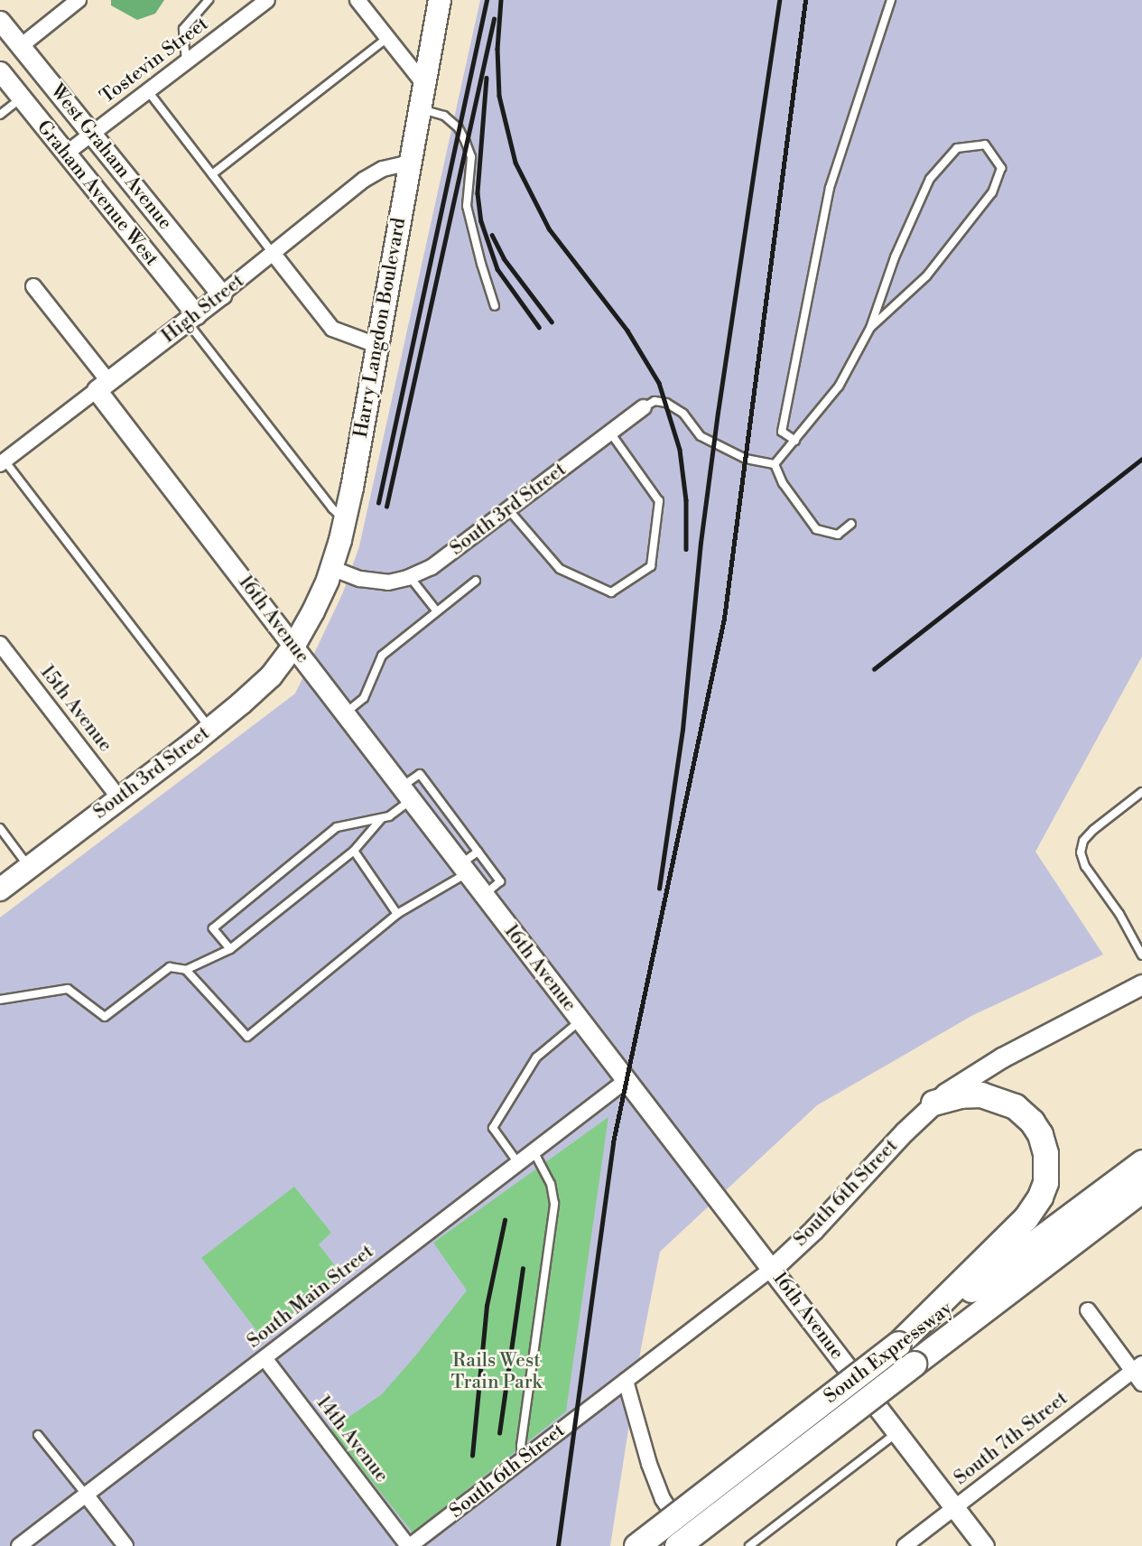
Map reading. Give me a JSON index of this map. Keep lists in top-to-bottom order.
{
  "streets": {
    "main road": ["Harry Langdon Boulevard", "South 3rd Street", "South Expressway"],
    "street": [
      "Tostevin Street",
      "West Graham Avenue",
      "Graham Avenue West",
      "High Street",
      "16th Avenue",
      "15th Avenue",
      "South 6th Street",
      "South Main Street",
      "South 7th Street",
      "14th Avenue"
    ]
  },
  "crossings": [
    ["Tostevin Street", "West Graham Avenue"],
    ["Tostevin Street", "Graham Avenue West"],
    ["West Graham Avenue", "High Street"],
    ["Graham Avenue West", "High Street"],
    ["High Street", "Harry Langdon Boulevard"],
    ["High Street", "16th Avenue"],
    ["Harry Langdon Boulevard", "South 3rd Street"],
    ["Harry Langdon Boulevard", "16th Avenue"],
    ["South 3rd Street", "16th Avenue"],
    ["South 3rd Street", "15th Avenue"],
    ["16th Avenue", "South 6th Street"],
    ["16th Avenue", "South Main Street"],
    ["16th Avenue", "South 7th Street"],
    ["South 6th Street", "14th Avenue"],
    ["South Main Street", "14th Avenue"]
  ],
  "parks": ["Rails West Train Park"]
}
